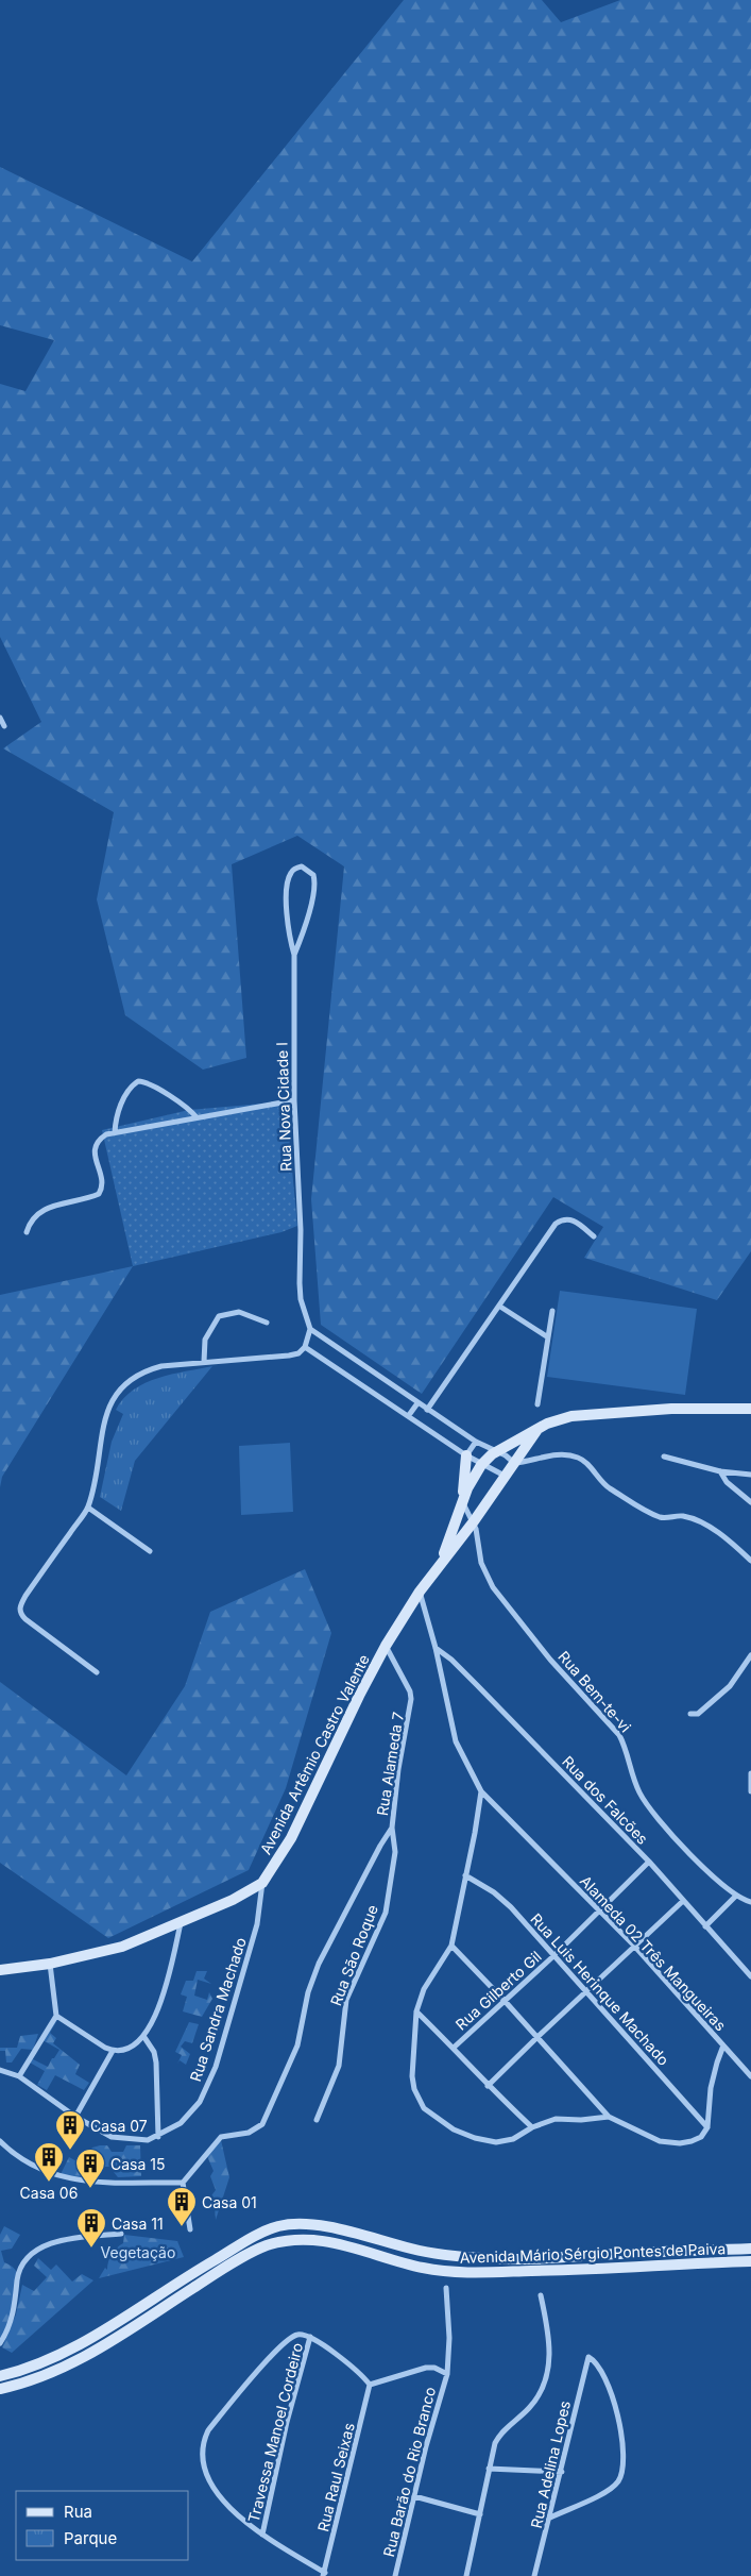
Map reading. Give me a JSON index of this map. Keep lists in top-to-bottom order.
{
  "streets": {
    "main road": ["Avenida Artêmio Castro Valente", "Avenida Mário Sérgio Pontes de Paiva"],
    "street": [
      "Rua Nova Cidade I",
      "Rua Bem-te-vi",
      "Rua Alameda 7",
      "Rua dos Falcões",
      "Alameda 02 Três Mangueiras",
      "Rua São Roque",
      "Rua Luis Herinque Machado",
      "Rua Gilberto Gil",
      "Rua Sandra Machado",
      "Travessa Manoel Cordeiro",
      "Rua Adelina Lopes",
      "Rua Barão do Rio Branco",
      "Rua Raul Seixas"
    ]
  },
  "crossings": [
    ["Rua Bem-te-vi", "Avenida Artêmio Castro Valente"],
    ["Avenida Artêmio Castro Valente", "Rua Alameda 7"],
    ["Avenida Artêmio Castro Valente", "Alameda 02 Três Mangueiras"],
    ["Avenida Artêmio Castro Valente", "Rua Sandra Machado"],
    ["Rua Alameda 7", "Rua São Roque"],
    ["Rua dos Falcões", "Alameda 02 Três Mangueiras"],
    ["Rua dos Falcões", "Rua Gilberto Gil"],
    ["Alameda 02 Três Mangueiras", "Rua Luis Herinque Machado"],
    ["Alameda 02 Três Mangueiras", "Rua Gilberto Gil"],
    ["Rua Luis Herinque Machado", "Rua Gilberto Gil"],
    ["Rua Barão do Rio Branco", "Rua Raul Seixas"]
  ],
  "parks": ["Vegetação"],
  "places": {
    "building": [
      "Casa 07",
      "Casa 06",
      "Casa 15",
      "Casa 01",
      "Casa 11"
    ]
  },
  "legend": ["Rua", "Parque"]
}
